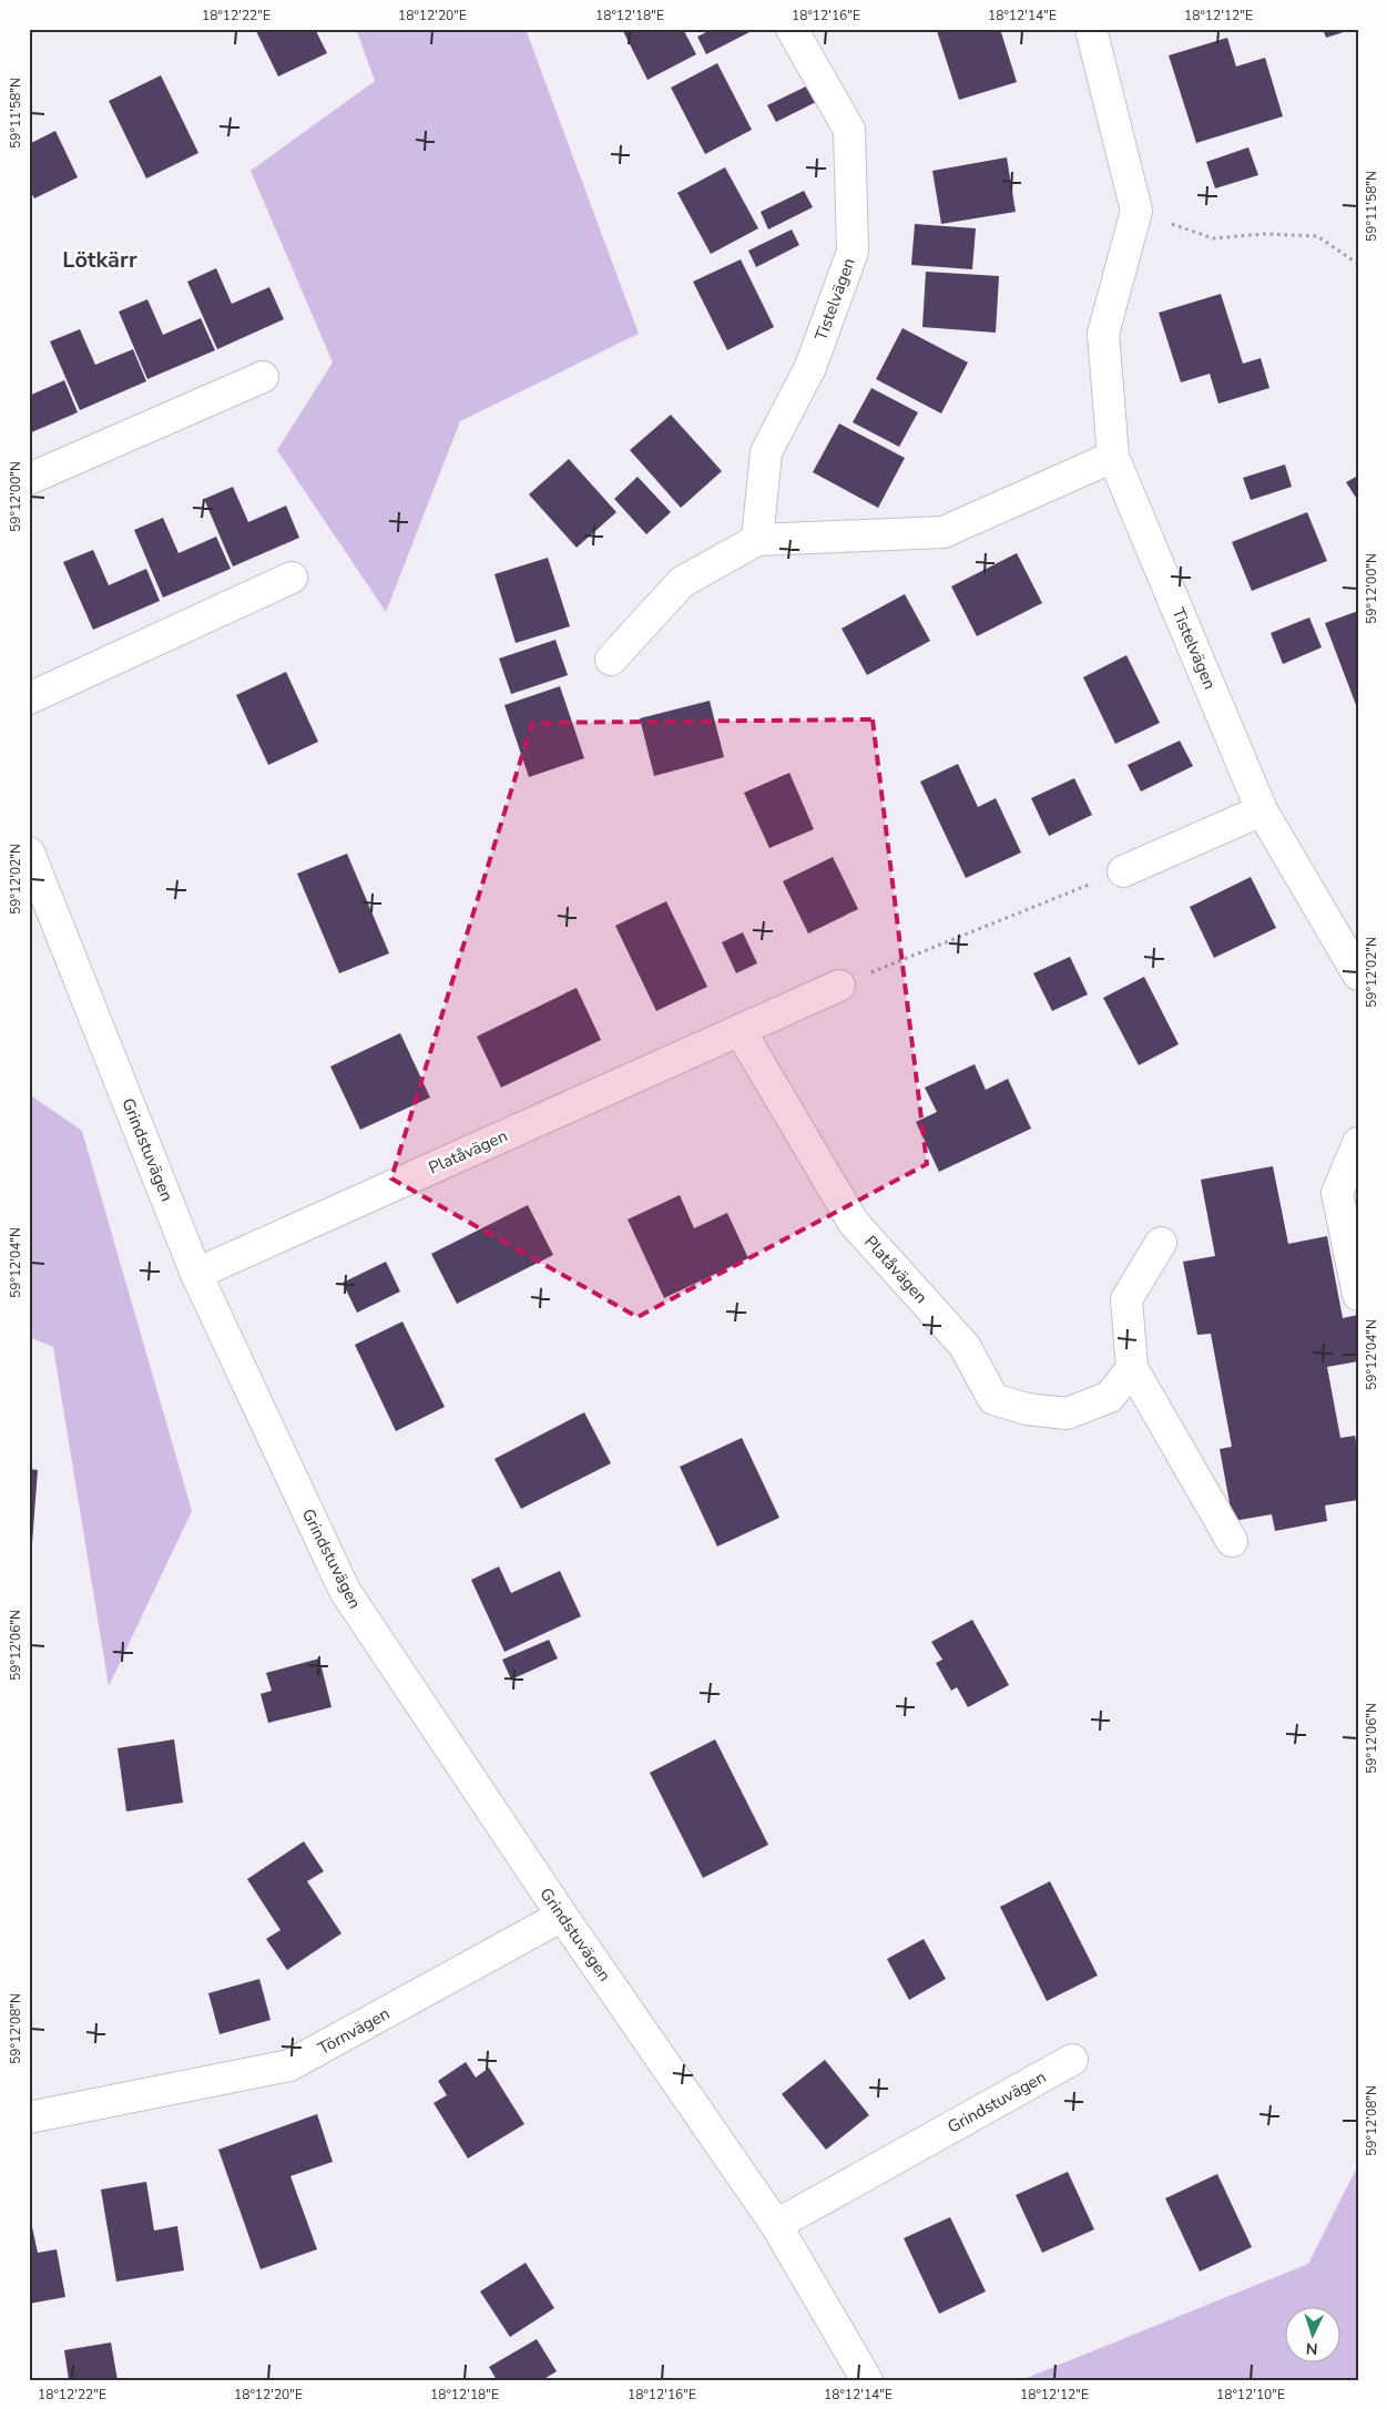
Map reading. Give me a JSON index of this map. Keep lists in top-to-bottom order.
{
  "streets": {
    "street": [
      "Tistelvägen",
      "Grindstuvägen",
      "Platåvägen",
      "Törnvägen"
    ]
  },
  "crossings": [
    ["Grindstuvägen", "Platåvägen"],
    ["Grindstuvägen", "Törnvägen"]
  ],
  "districts": ["Lötkärr"],
  "north": "bottom",
  "coordinates": [
    "18°12'22\"E",
    "18°12'20\"E",
    "18°12'18\"E",
    "18°12'16\"E",
    "18°12'14\"E",
    "18°12'12\"E",
    "59°11'58\"N",
    "59°12'00\"N",
    "59°12'02\"N",
    "59°12'04\"N",
    "59°12'06\"N",
    "59°12'08\"N",
    "18°12'10\"E"
  ]
}
